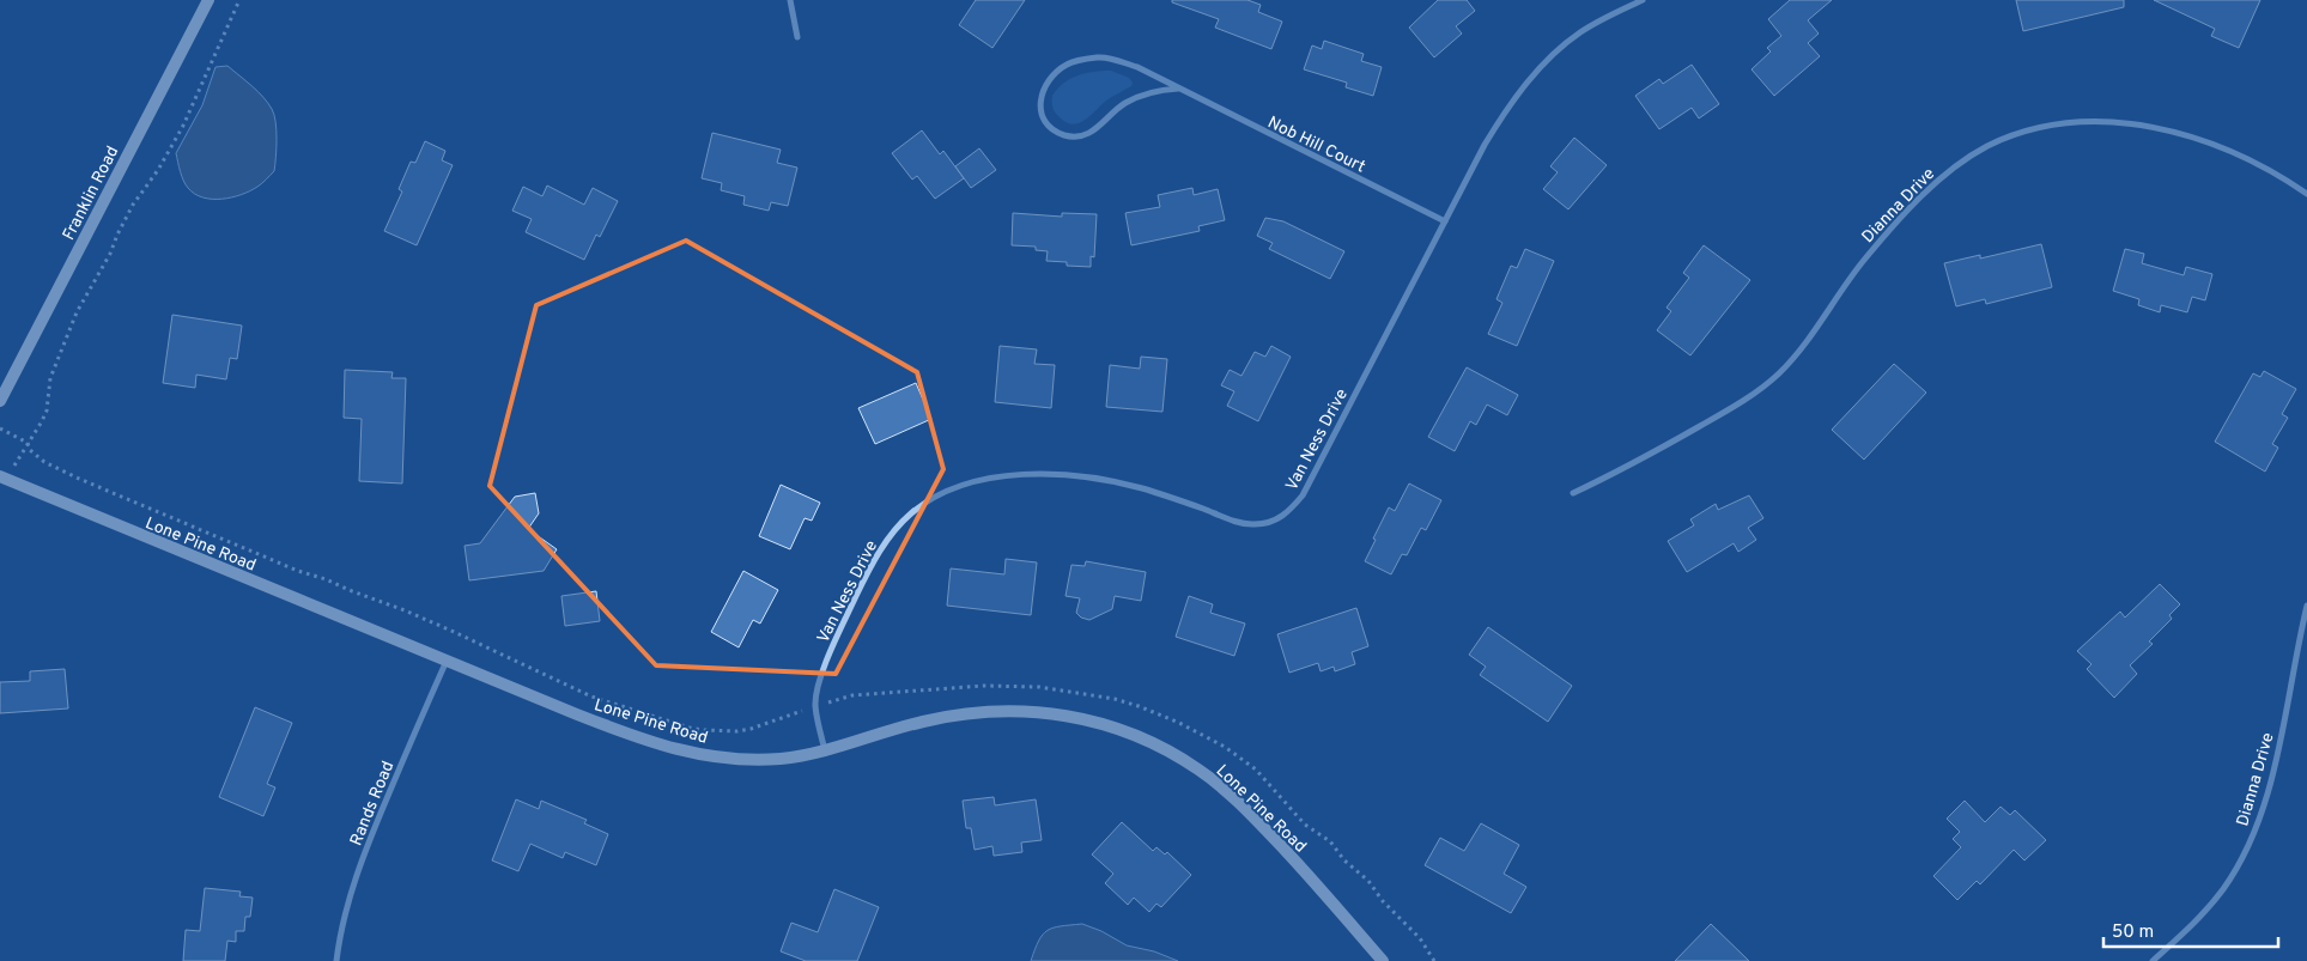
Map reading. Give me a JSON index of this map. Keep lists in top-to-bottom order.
{
  "streets": {
    "street": [
      "Nob Hill Court",
      "Franklin Road",
      "Dianna Drive",
      "Van Ness Drive",
      "Lone Pine Road",
      "Rands Road"
    ]
  },
  "crossings": [
    ["Nob Hill Court", "Van Ness Drive"],
    ["Van Ness Drive", "Lone Pine Road"],
    ["Lone Pine Road", "Rands Road"]
  ],
  "scale_bar": "50 m"
}
